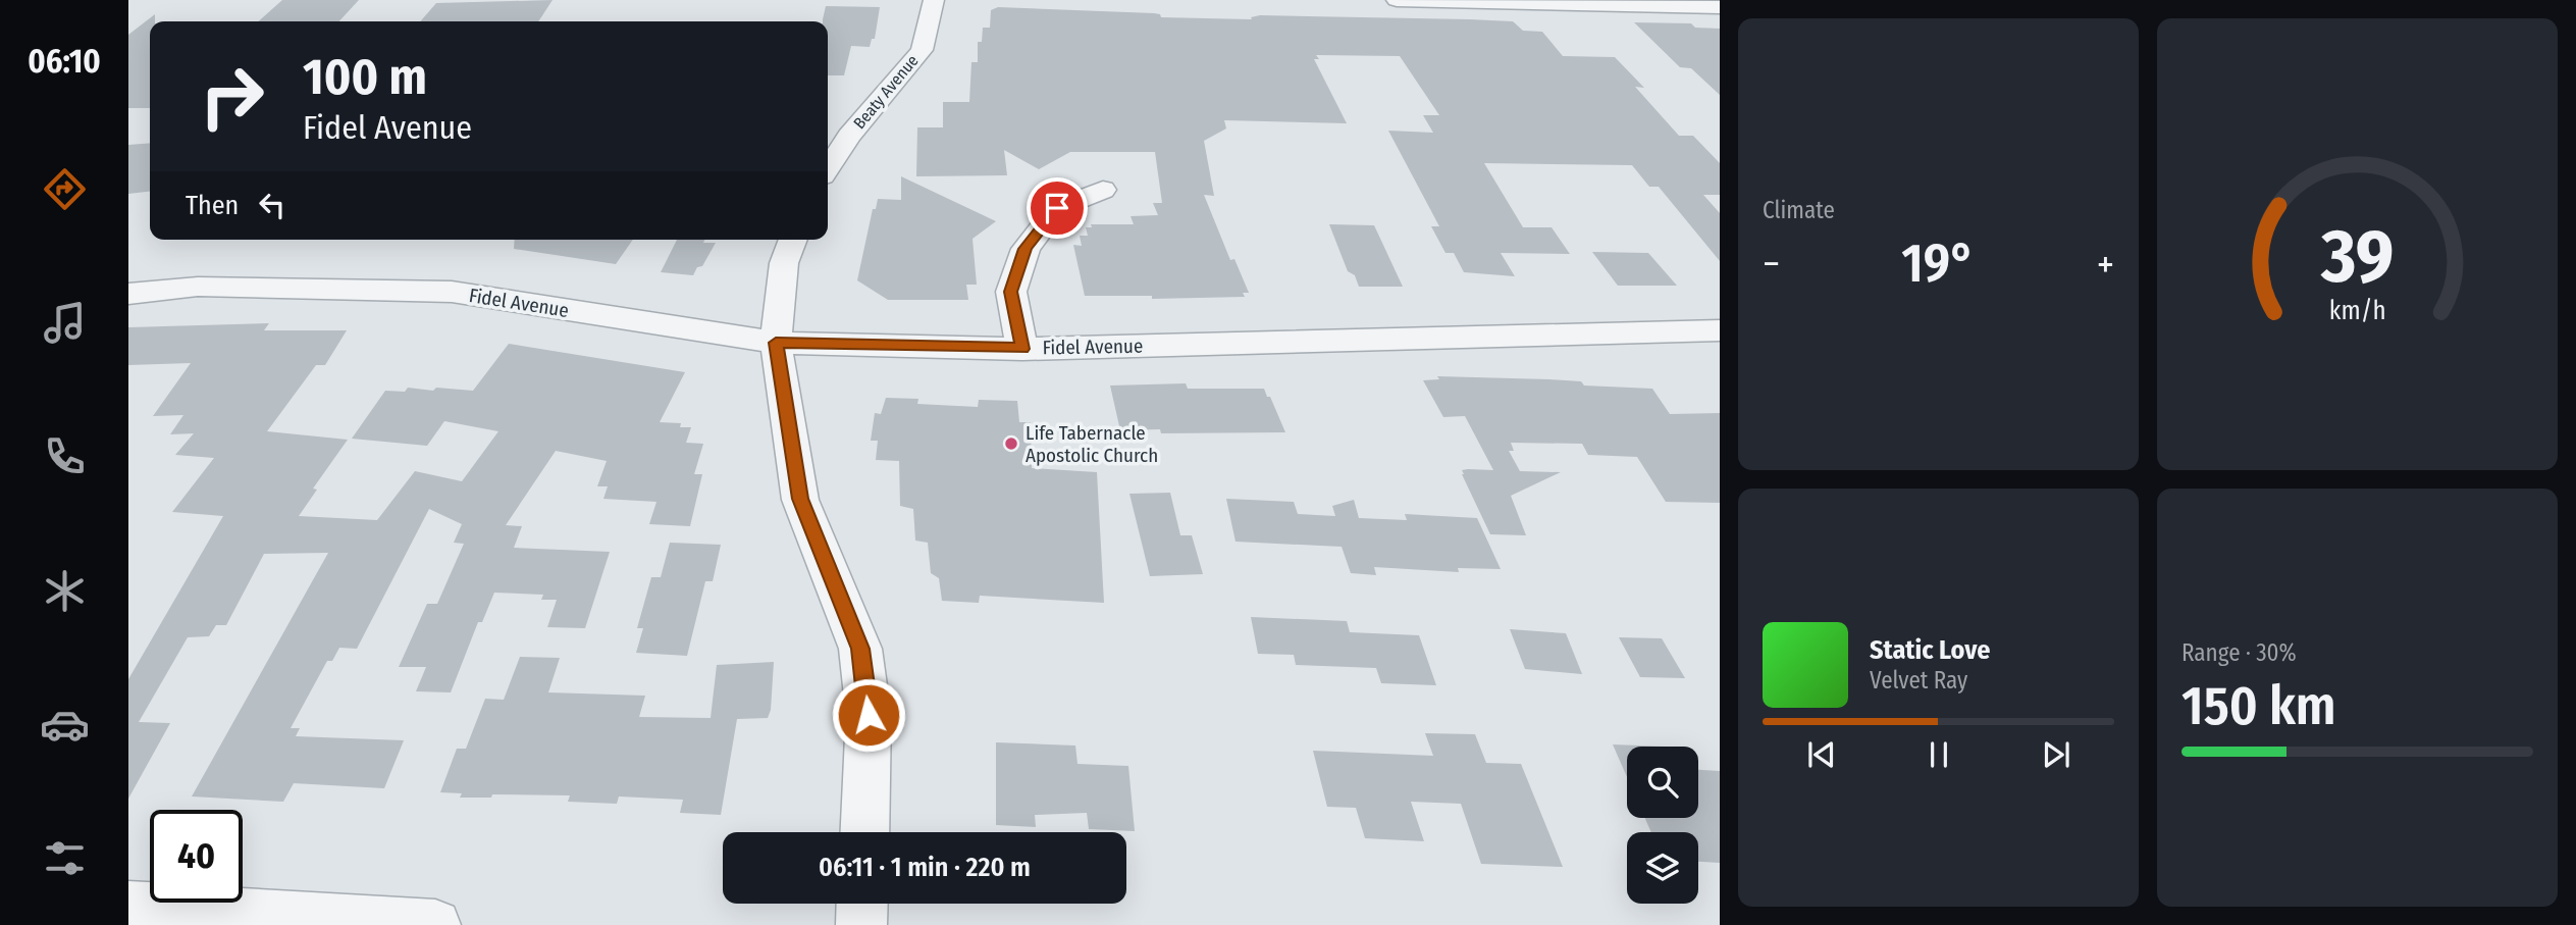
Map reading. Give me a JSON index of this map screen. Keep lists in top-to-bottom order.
{
  "streets": {
    "street": ["Beaty Avenue", "Fidel Avenue"]
  },
  "places": ["Life Tabernacle Apostolic Church"],
  "page": {
    "tabs": "06:10",
    "tile": [
      "Climate",
      ["Range · 30%", "150 km"]
    ],
    "turn": ["100 m", "Fidel Avenue"],
    "then": "Then",
    "heat": ["−", "19°", "+"],
    "song": ["Static Love", "Velvet Ray"],
    "limit": "40",
    "trip": "06:11 · 1 min · 220 m",
    "gauge": ["39", "km/h"]
  }
}
